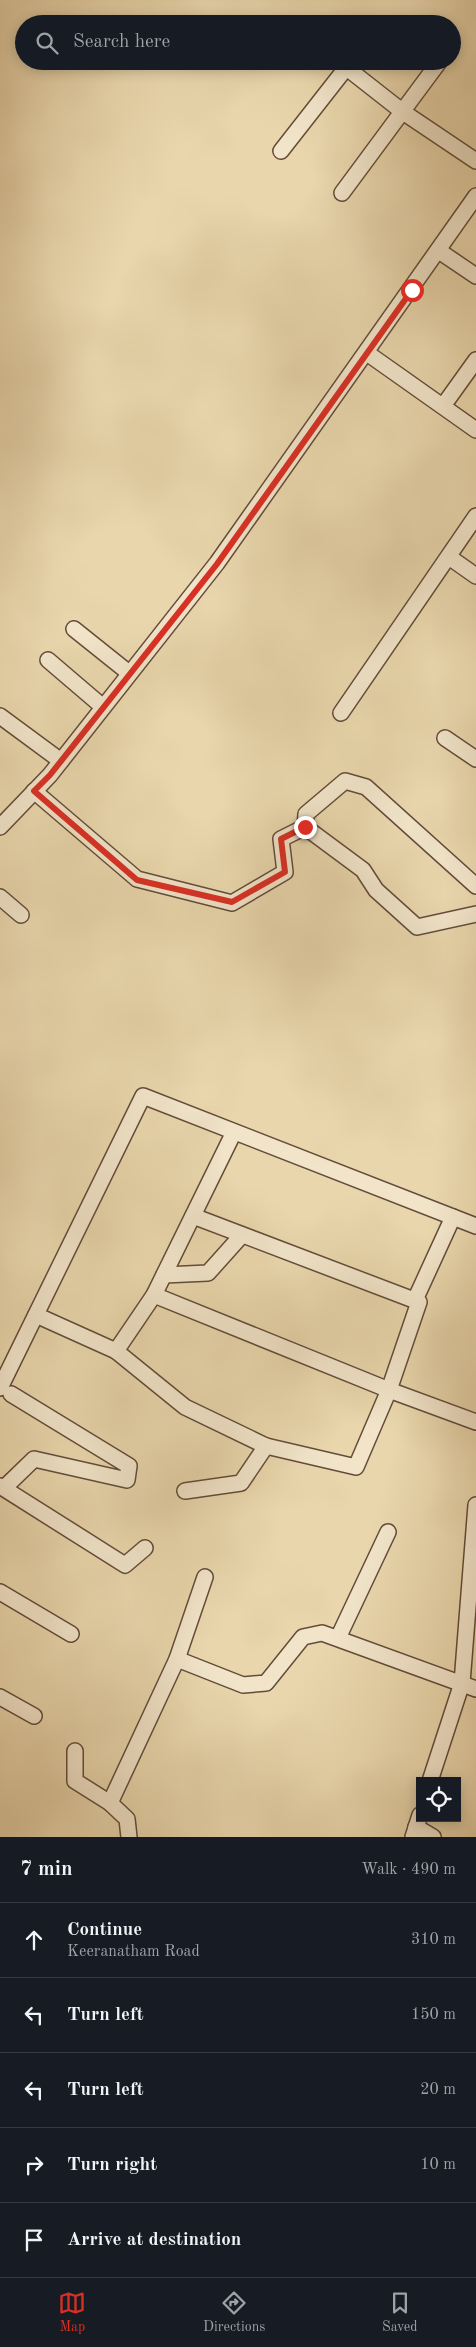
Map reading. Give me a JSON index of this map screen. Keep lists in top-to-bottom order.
{
  "page": {
    "search": "Search here",
    "heading": ["7 min", "Walk · 490 m"],
    "list": [
      ["Continue", "Keeranatham Road", "310 m"],
      ["Turn left", "150 m"],
      ["Turn left", "20 m"],
      ["Turn right", "10 m"],
      "Arrive at destination"
    ],
    "nav": ["Map", "Directions", "Saved"]
  }
}
